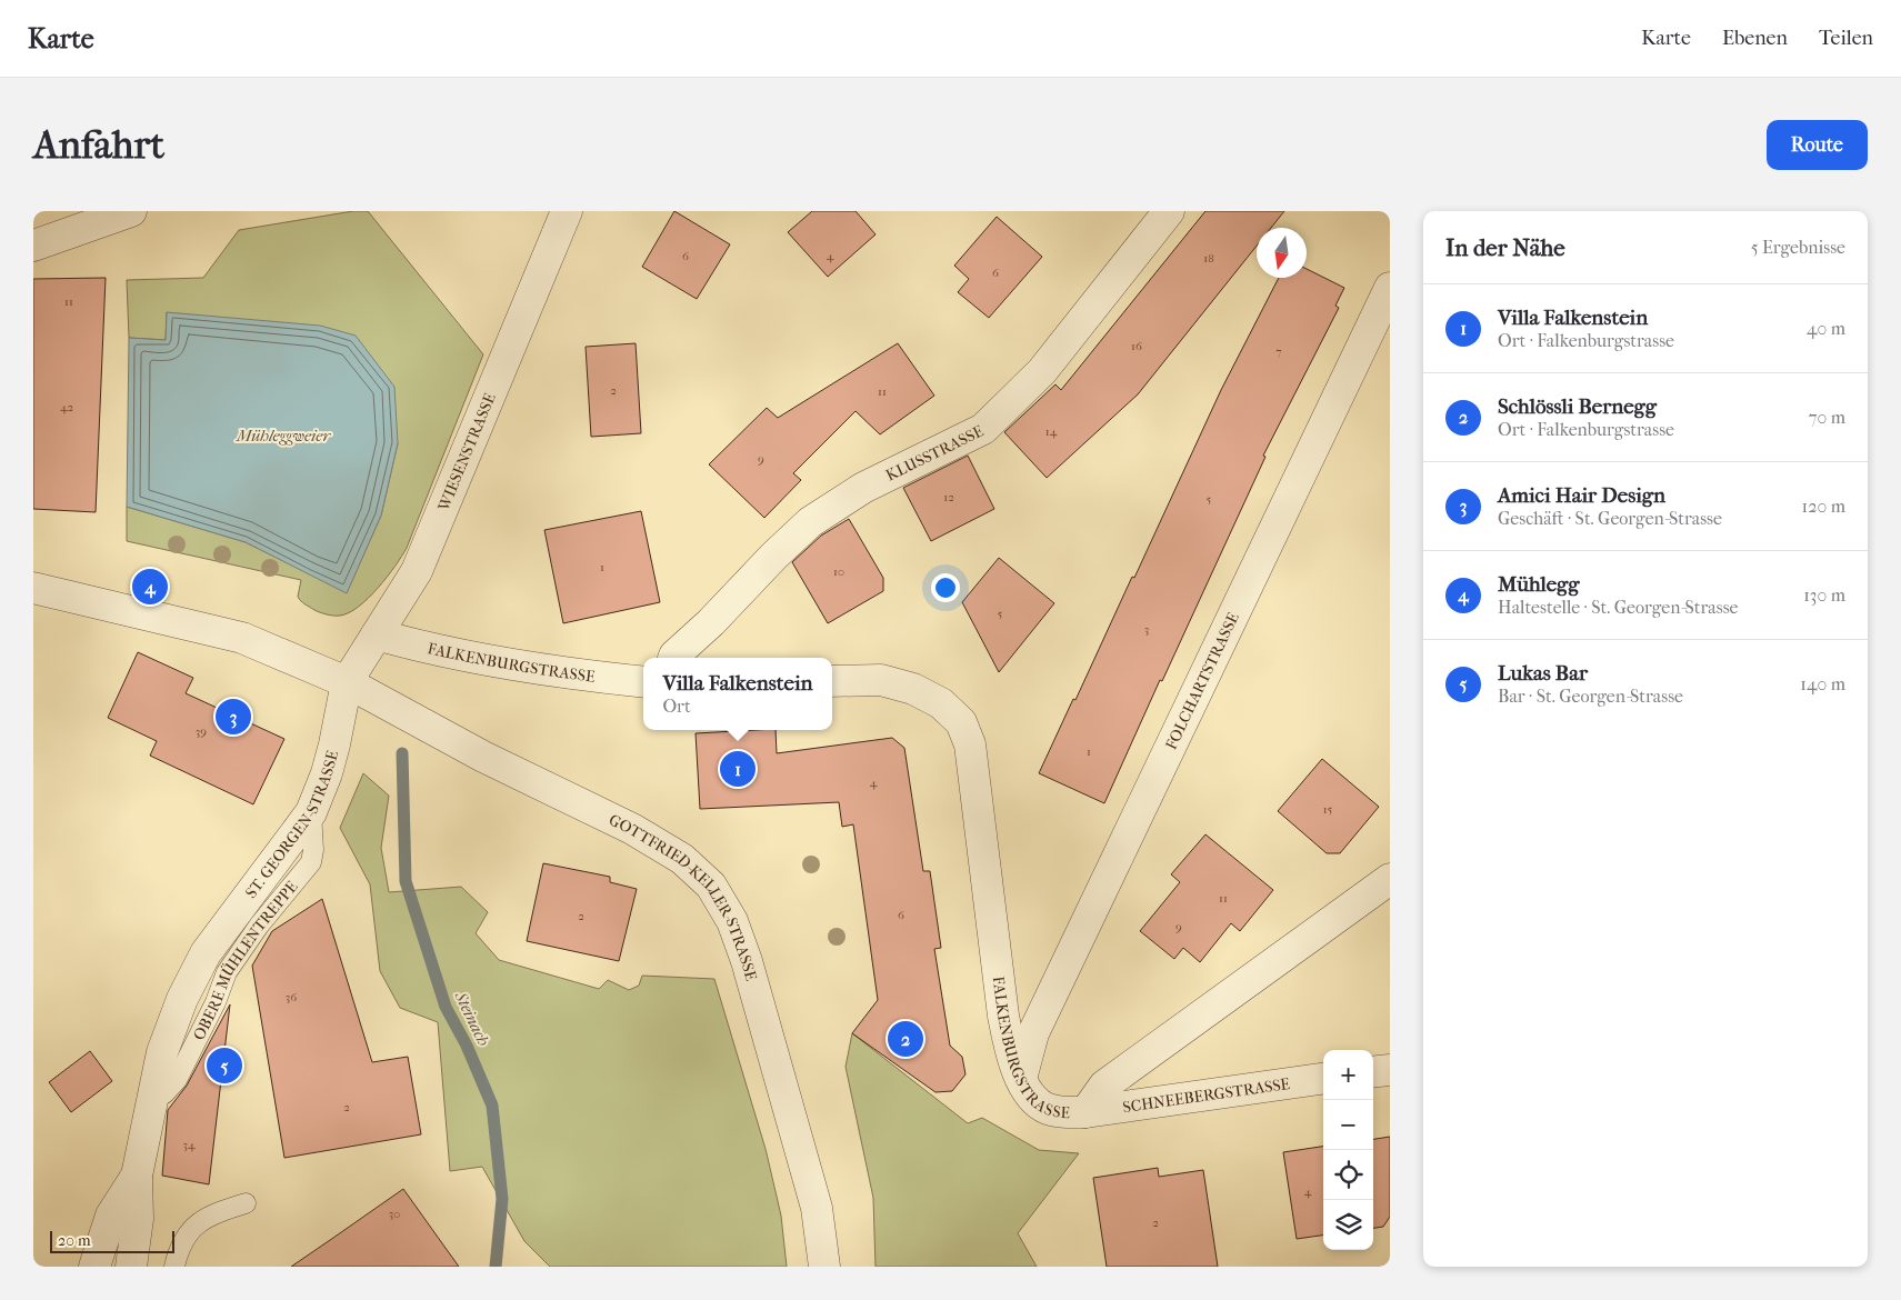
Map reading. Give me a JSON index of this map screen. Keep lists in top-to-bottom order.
{
  "streets": {
    "street": [
      "KLUSSTRASSE",
      "WIESENSTRASSE",
      "FALKENBURGSTRASSE",
      "FOLCHARTSTRASSE",
      "ST. GEORGEN-STRASSE",
      "GOTTFRIED-KELLER-STRASSE",
      "SCHNEEBERGSTRASSE"
    ]
  },
  "crossings": [
    ["WIESENSTRASSE", "FALKENBURGSTRASSE"],
    ["WIESENSTRASSE", "ST. GEORGEN-STRASSE"],
    ["WIESENSTRASSE", "GOTTFRIED-KELLER-STRASSE"],
    ["FALKENBURGSTRASSE", "FOLCHARTSTRASSE"],
    ["FALKENBURGSTRASSE", "SCHNEEBERGSTRASSE"],
    ["ST. GEORGEN-STRASSE", "GOTTFRIED-KELLER-STRASSE"]
  ],
  "water": ["Mühleggweier", "Steinach"],
  "house_numbers": [
    "6",
    "4",
    "18",
    "6",
    "11",
    "16",
    "7",
    "2",
    "11",
    "42",
    "14",
    "9",
    "12",
    "5",
    "1",
    "10",
    "5",
    "3",
    "39",
    "1",
    "4",
    "15",
    "11",
    "6",
    "2",
    "9",
    "36",
    "2",
    "34",
    "4",
    "30",
    "2"
  ],
  "scale_bar": "20 m",
  "north": "bottom",
  "page": {
    "header": "Karte",
    "nav": ["Karte", "Ebenen", "Teilen"],
    "buttons": "Route",
    "title": "Anfahrt",
    "heading": ["In der Nähe", "5 Ergebnisse"],
    "list": [
      {
        "mark": "1",
        "name": "Villa Falkenstein",
        "note": "Ort · Falkenburgstrasse",
        "value": "40 m"
      },
      {
        "mark": "2",
        "name": "Schlössli Bernegg",
        "note": "Ort · Falkenburgstrasse",
        "value": "70 m"
      },
      {
        "mark": "3",
        "name": "Amici Hair Design",
        "note": "Geschäft · St. Georgen-Strasse",
        "value": "120 m"
      },
      {
        "mark": "4",
        "name": "Mühlegg",
        "note": "Haltestelle · St. Georgen-Strasse",
        "value": "130 m"
      },
      {
        "mark": "5",
        "name": "Lukas Bar",
        "note": "Bar · St. Georgen-Strasse",
        "value": "140 m"
      }
    ],
    "pins": [
      "4",
      "3",
      "1",
      "2",
      "5"
    ],
    "popup": ["Villa Falkenstein", "Ort"],
    "map_buttons": ["+", "−"],
    "scale": "20 m"
  }
}
